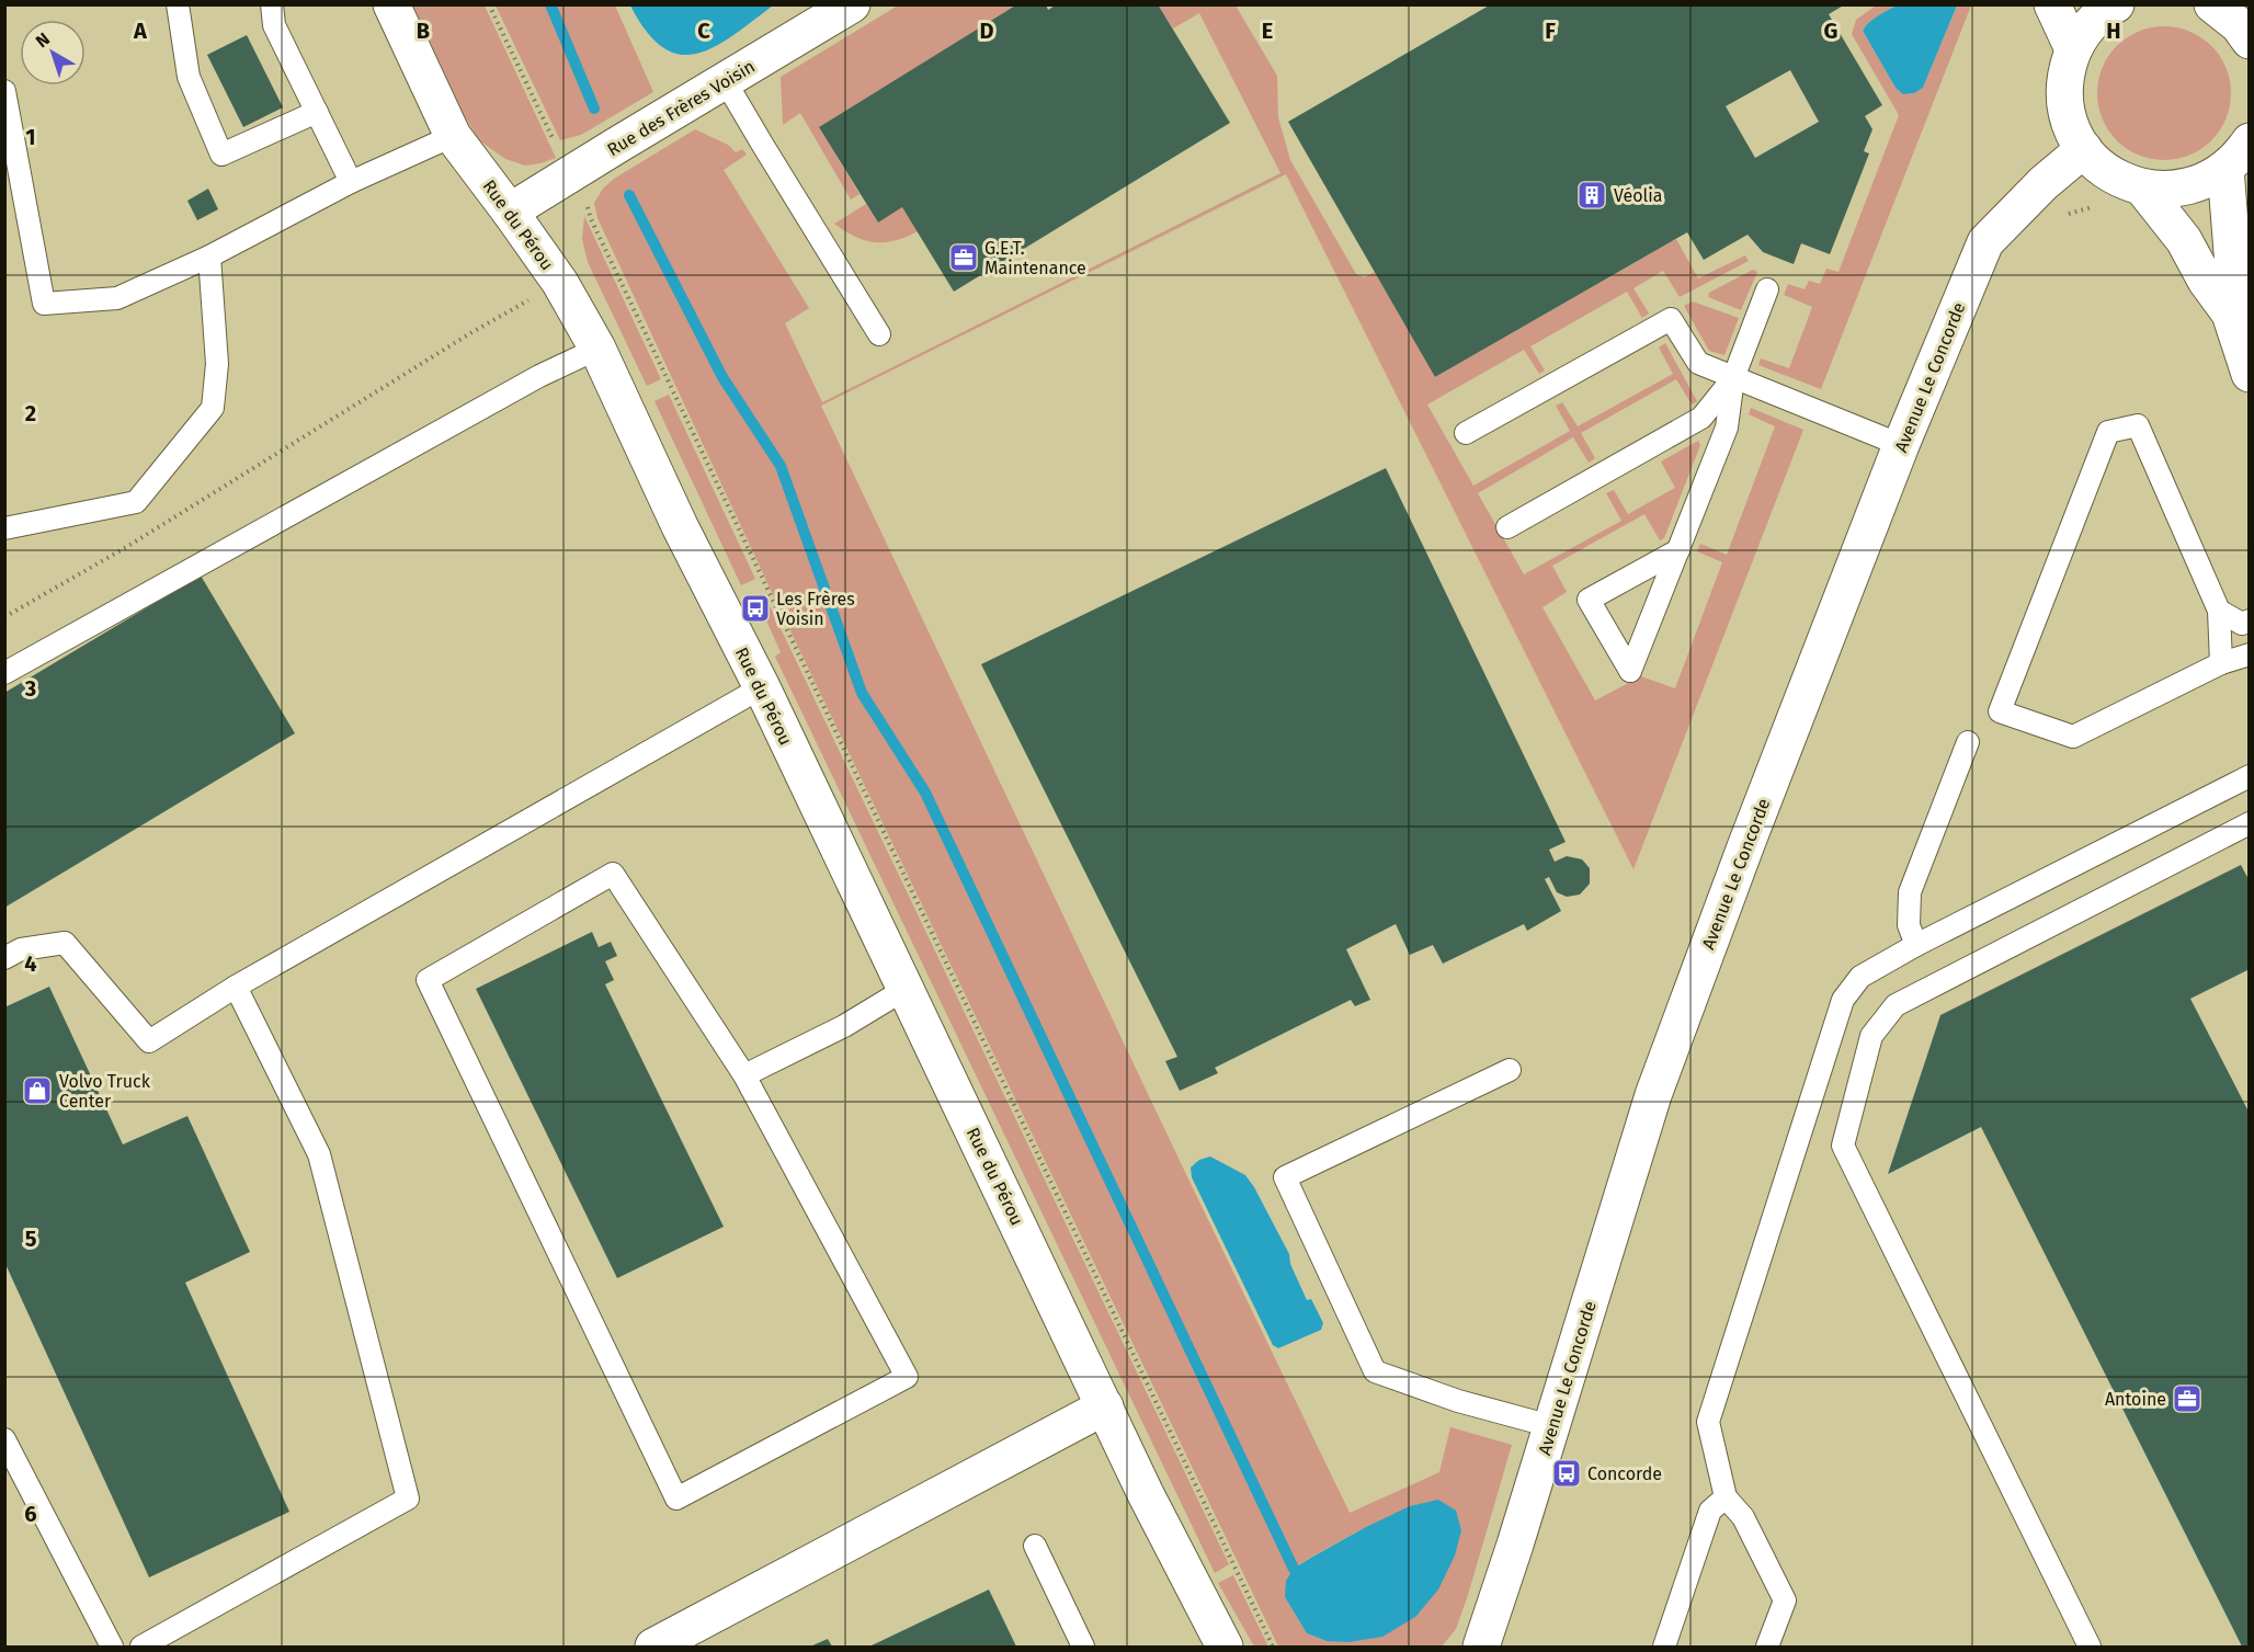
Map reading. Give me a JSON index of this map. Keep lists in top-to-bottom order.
{
  "streets": {
    "street": ["Rue des Frères Voisin", "Rue du Pérou", "Avenue Le Concorde"]
  },
  "crossings": [
    ["Rue des Frères Voisin", "Rue du Pérou"]
  ],
  "places": {
    "building": ["Véolia"],
    "office": ["G.E.T. Maintenance", "Antoine"],
    "bus stop": ["Les Frères Voisin", "Concorde"],
    "shop": ["Volvo Truck Center"]
  },
  "north": "top left",
  "grid": {
    "columns": [
      "A",
      "B",
      "C",
      "D",
      "E",
      "F",
      "G",
      "H"
    ],
    "rows": [
      "1",
      "2",
      "3",
      "4",
      "5",
      "6"
    ]
  }
}
